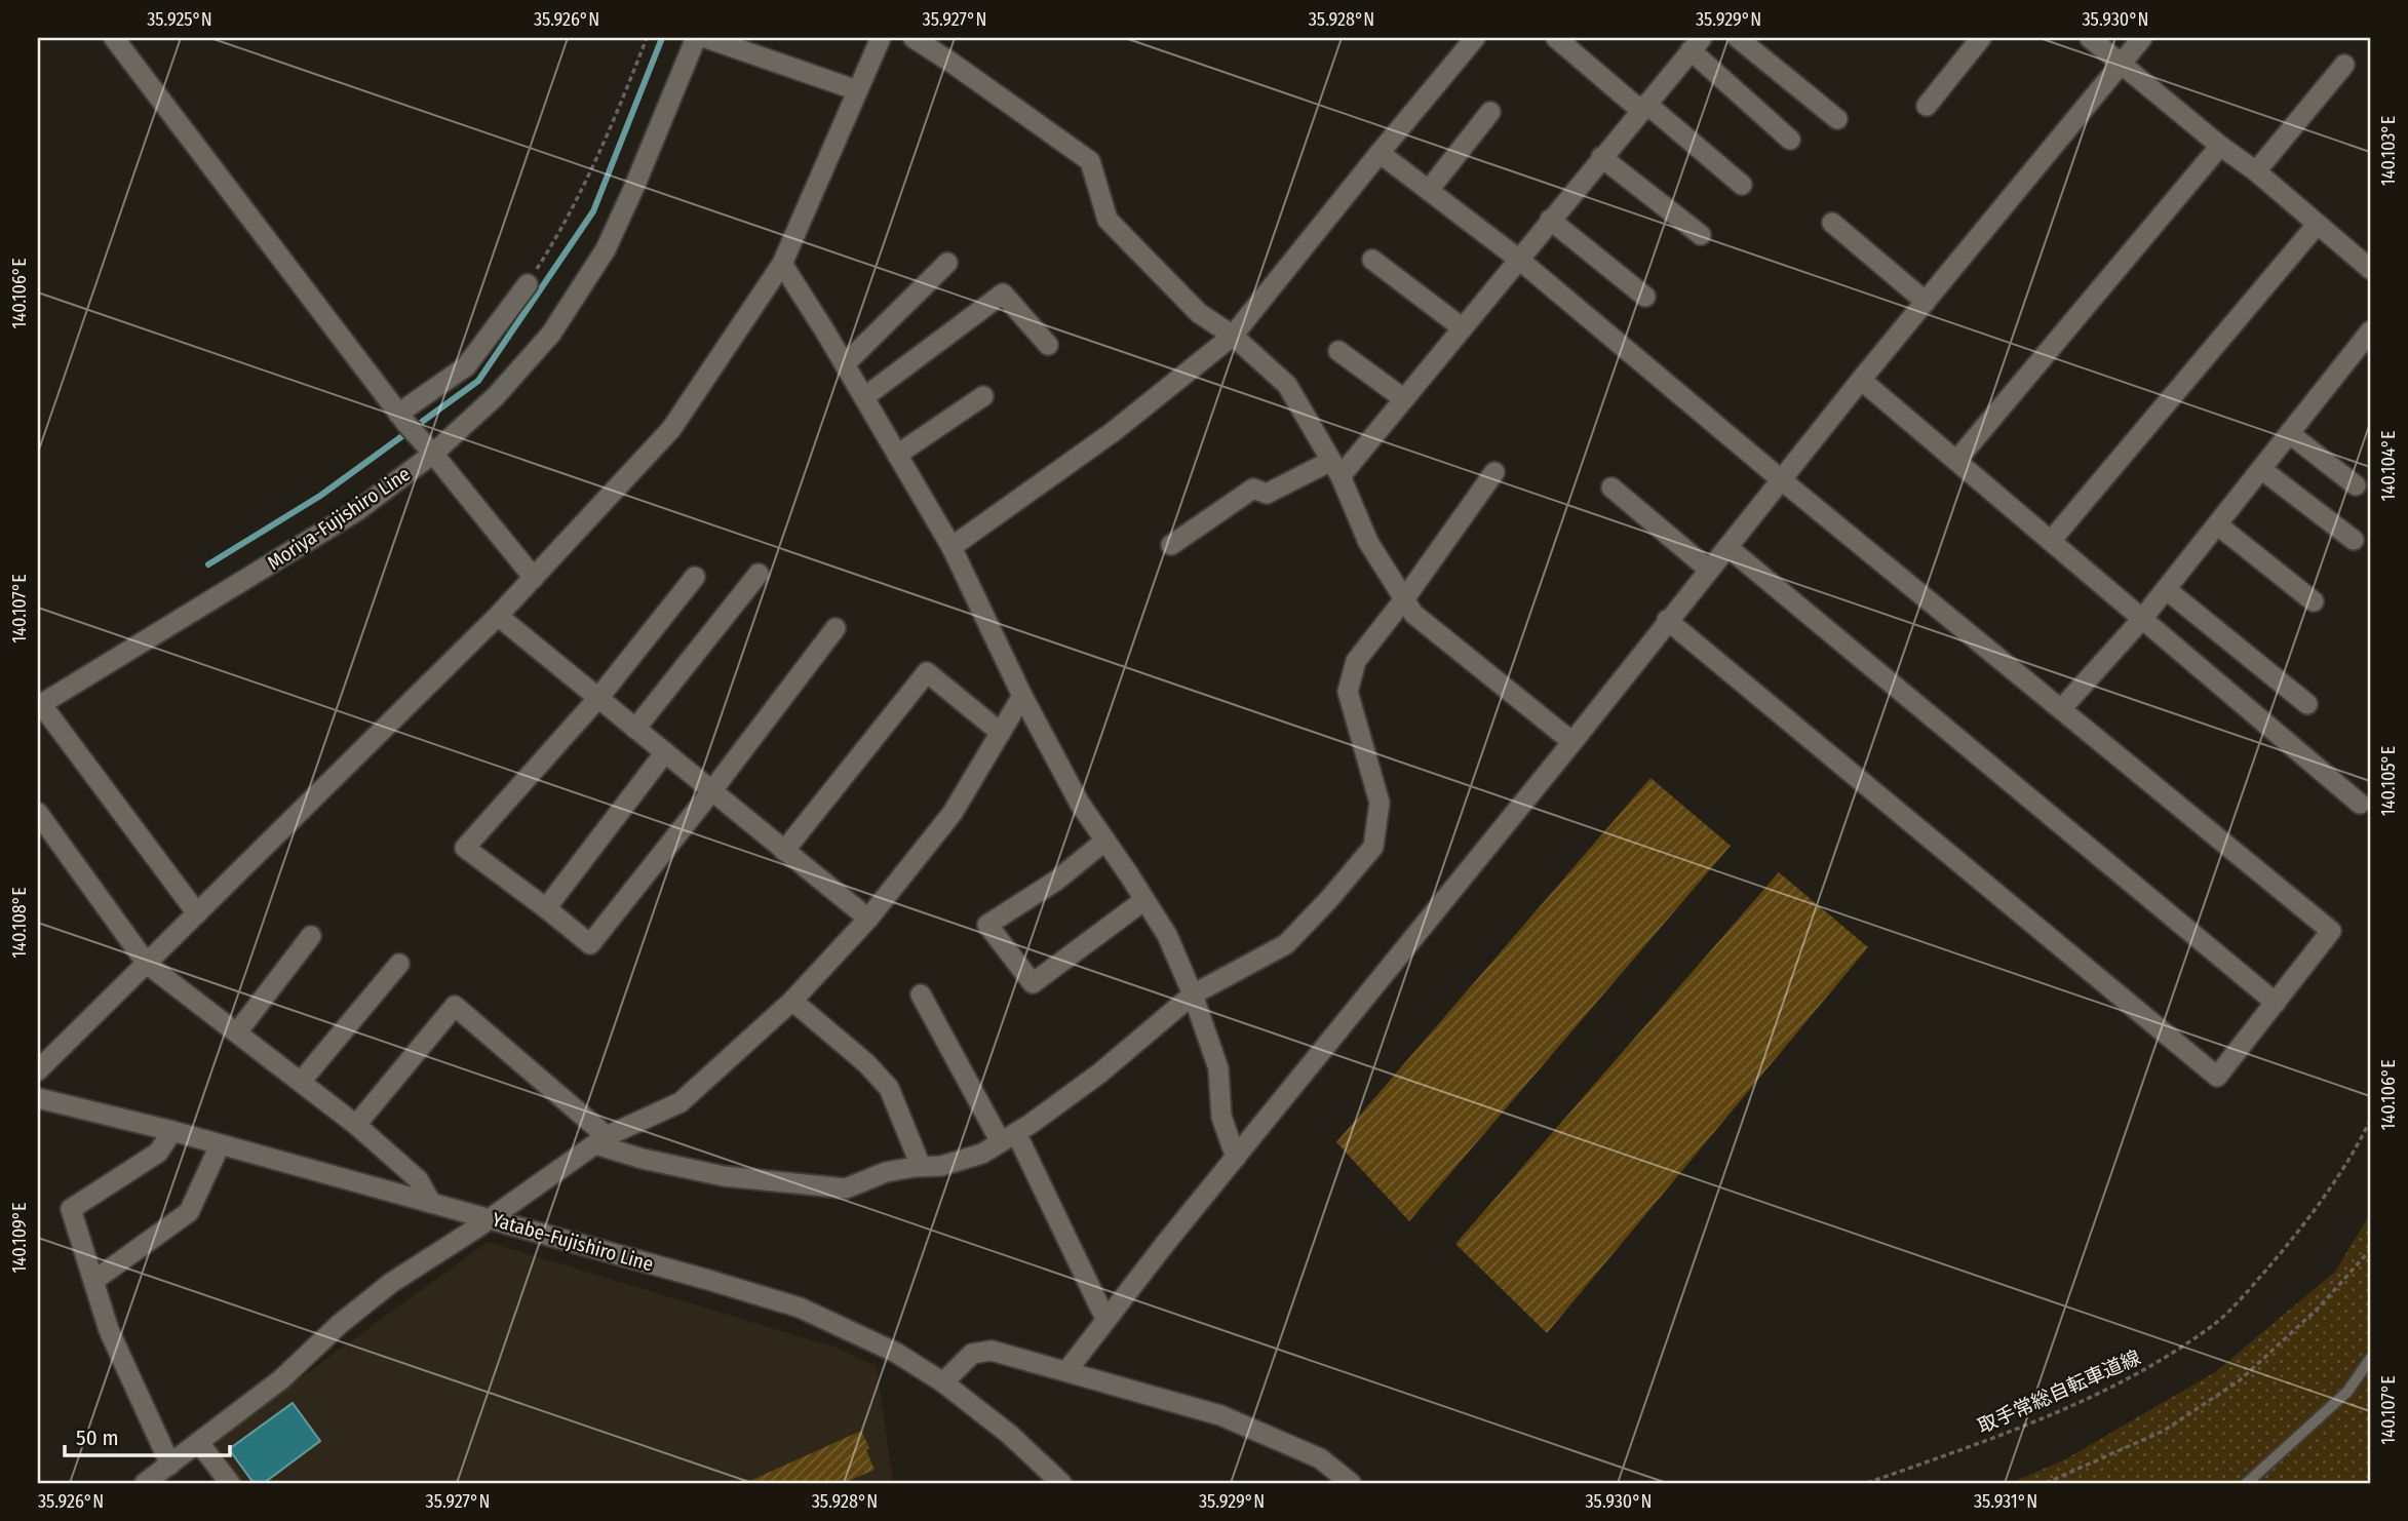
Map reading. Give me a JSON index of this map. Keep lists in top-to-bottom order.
{
  "streets": {
    "street": ["Moriya-Fujishiro Line", "Yatabe-Fujishiro Line"],
    "path": ["取手常総自転車道線"]
  },
  "scale_bar": "50 m",
  "coordinates": [
    "35.925°N",
    "35.926°N",
    "35.927°N",
    "35.928°N",
    "35.929°N",
    "35.930°N",
    "140.103°E",
    "140.106°E",
    "140.104°E",
    "140.107°E",
    "140.105°E",
    "140.108°E",
    "140.109°E",
    "35.931°N"
  ]
}
